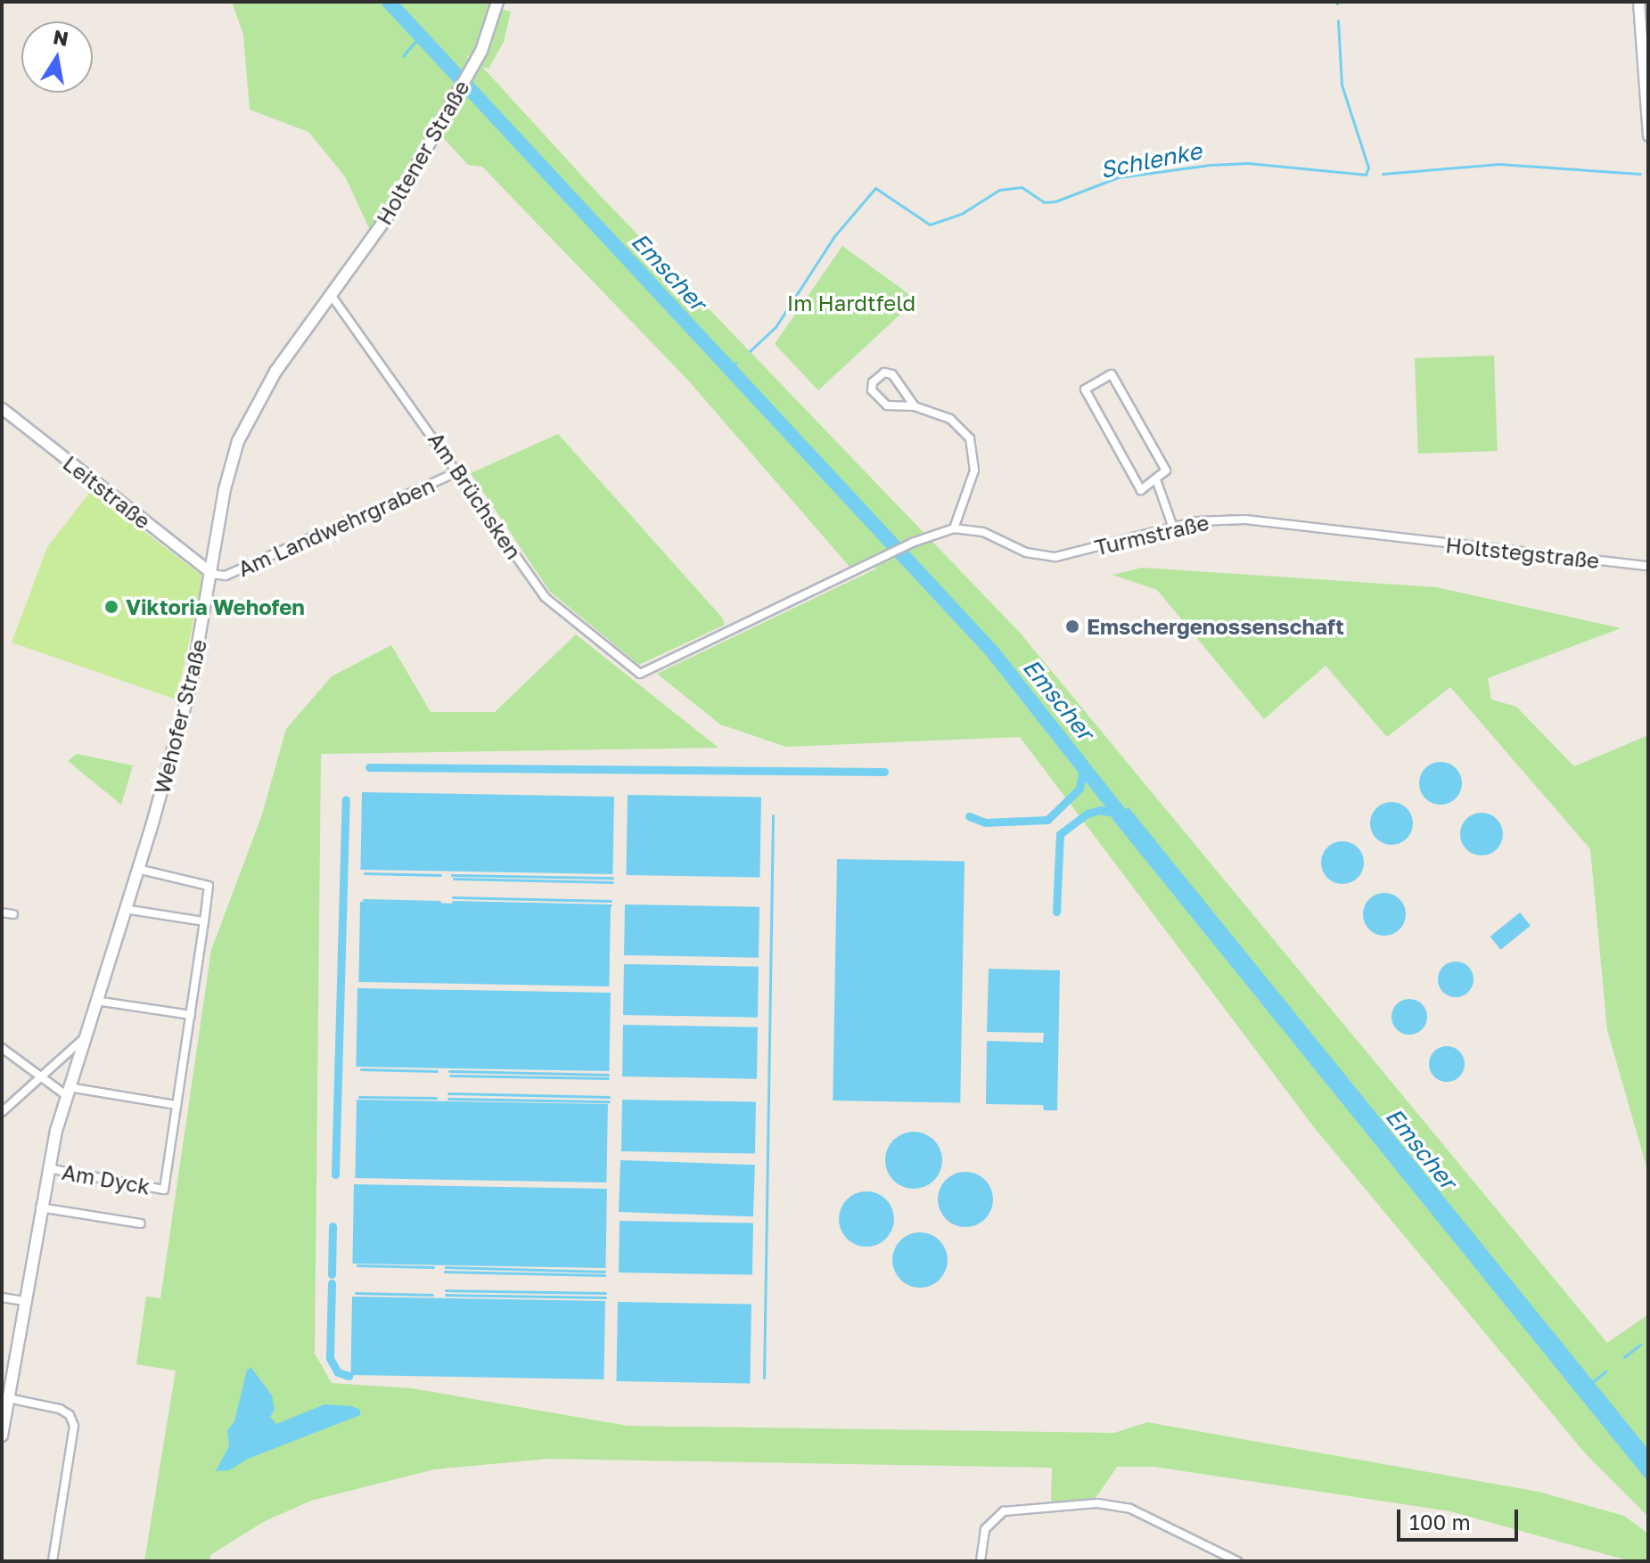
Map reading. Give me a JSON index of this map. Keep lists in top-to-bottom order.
{
  "streets": {
    "main road": ["Holtener Straße", "Wehofer Straße", "Am Dyck"],
    "street": [
      "Leitstraße",
      "Am Brüchsken",
      "Am Landwehrgraben",
      "Turmstraße",
      "Holtstegstraße"
    ]
  },
  "crossings": [
    ["Holtener Straße", "Am Brüchsken"],
    ["Holtener Straße", "Wehofer Straße"],
    ["Leitstraße", "Am Landwehrgraben"],
    ["Leitstraße", "Wehofer Straße"],
    ["Am Brüchsken", "Am Landwehrgraben"],
    ["Am Brüchsken", "Turmstraße"],
    ["Am Brüchsken", "Wehofer Straße"],
    ["Am Landwehrgraben", "Wehofer Straße"],
    ["Turmstraße", "Holtstegstraße"],
    ["Wehofer Straße", "Am Dyck"]
  ],
  "water": ["Schlenke", "Emscher"],
  "parks": ["Im Hardtfeld"],
  "places": ["Viktoria Wehofen", "Emschergenossenschaft"],
  "scale_bar": "100 m",
  "north": "top"
}
